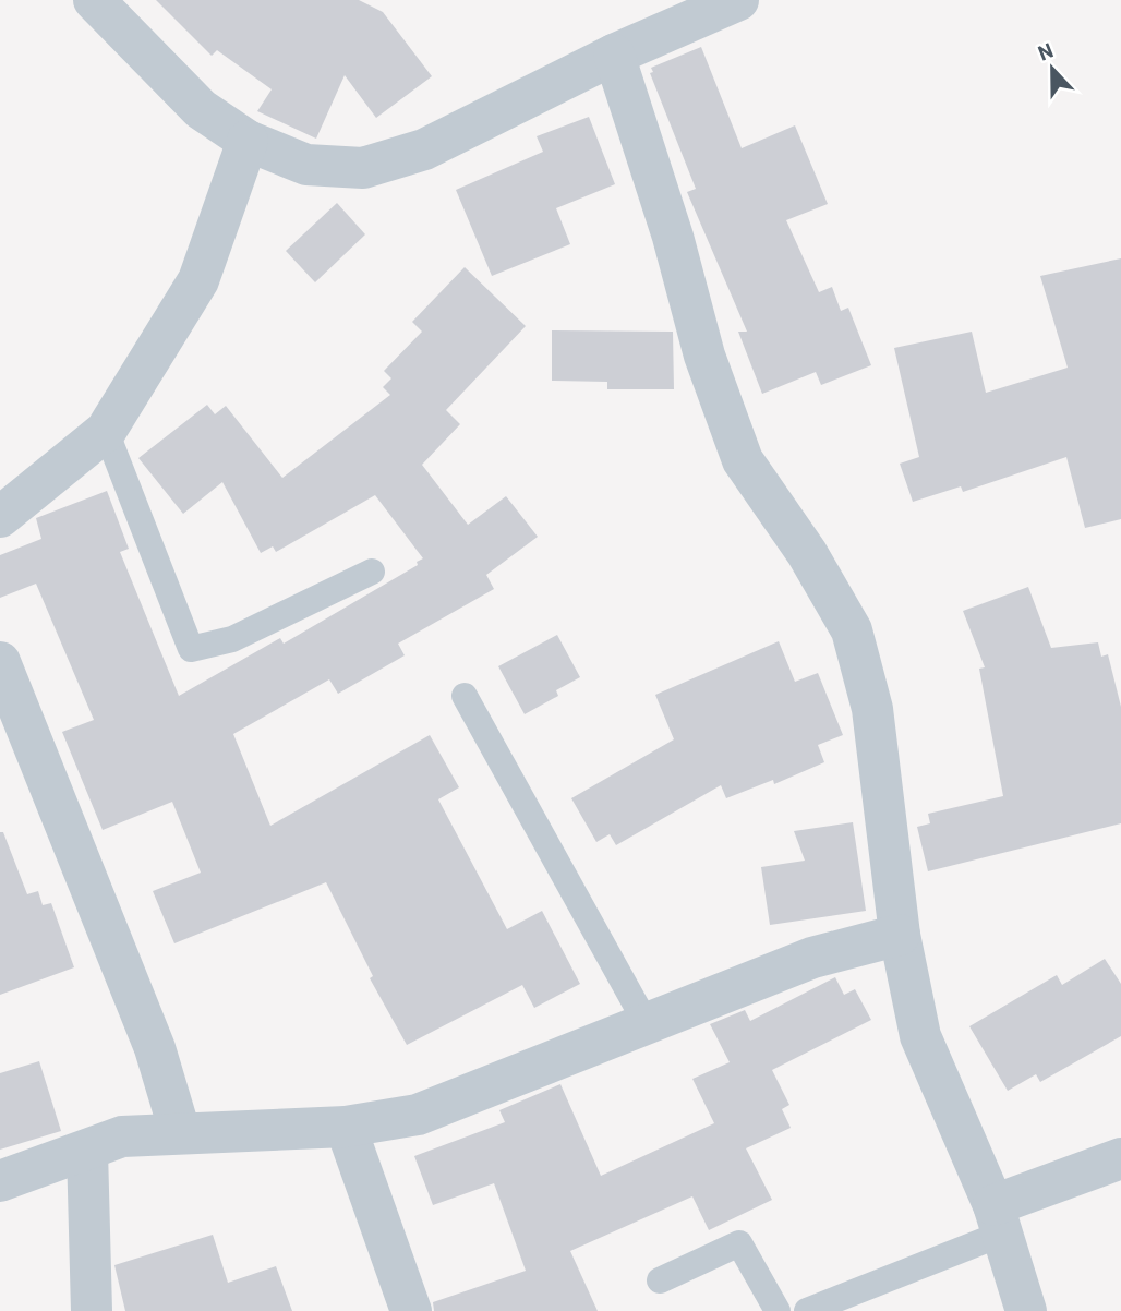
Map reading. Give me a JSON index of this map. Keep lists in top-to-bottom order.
{
  "north": "top"
}
